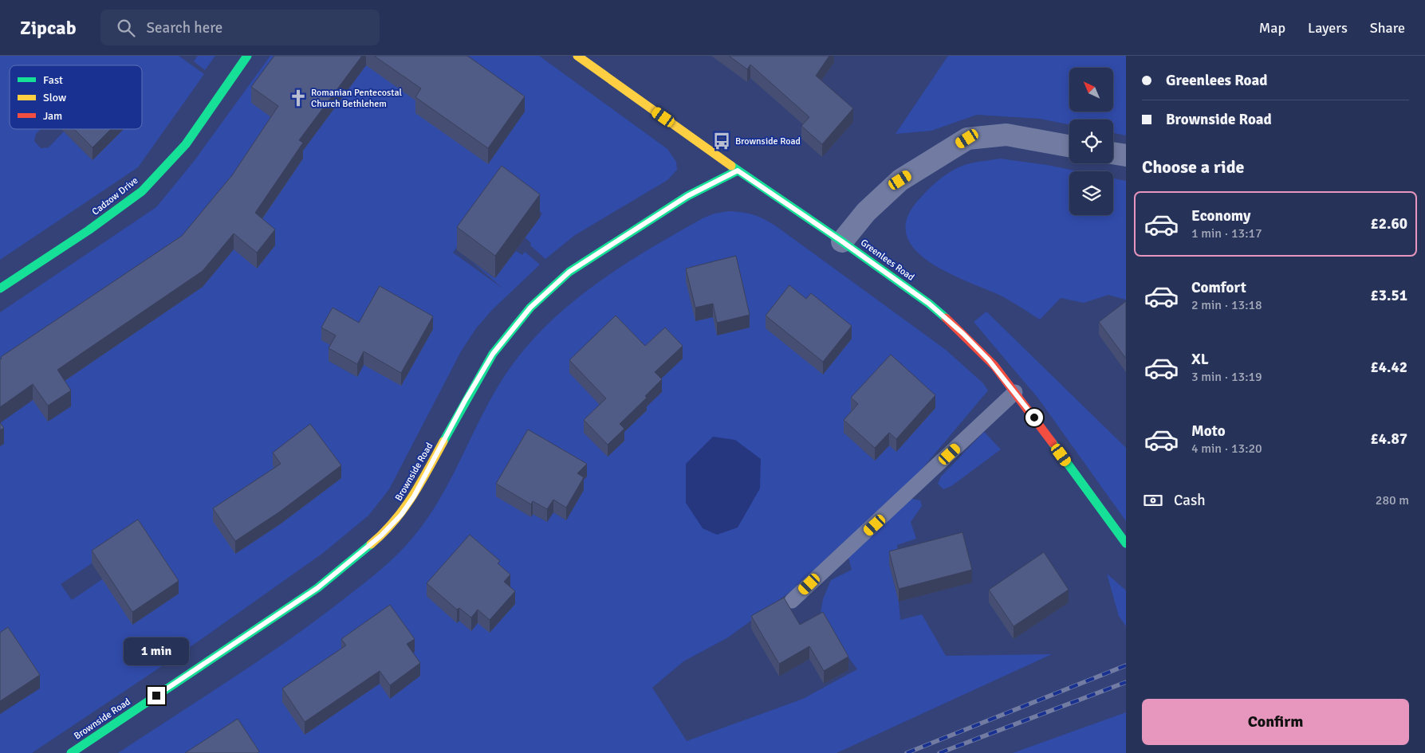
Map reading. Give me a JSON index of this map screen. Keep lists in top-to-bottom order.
{
  "streets": {
    "street": ["Cadzow Drive", "Greenlees Road", "Brownside Road"]
  },
  "crossings": [
    ["Greenlees Road", "Brownside Road"]
  ],
  "places": {
    "church": ["Romanian Pentecostal Church Bethlehem"],
    "bus stop": ["Brownside Road"]
  },
  "legend": ["Fast", "Slow", "Jam"],
  "north": "top left",
  "page": {
    "header": "Zipcab",
    "search": "Search here",
    "nav": ["Map", "Layers", "Share"],
    "banner": ["Greenlees Road", "Brownside Road"],
    "heading": "Choose a ride",
    "list": [
      {
        "name": "Economy",
        "note": "1 min · 13:17",
        "value": "£2.60"
      },
      {
        "name": "Comfort",
        "note": "2 min · 13:18",
        "value": "£3.51"
      },
      {
        "name": "XL",
        "note": "3 min · 13:19",
        "value": "£4.42"
      },
      {
        "name": "Moto",
        "note": "4 min · 13:20",
        "value": "£4.87"
      }
    ],
    "pay": ["Cash", "280 m"],
    "bubble": "1 min",
    "buttons": "Confirm"
  }
}
